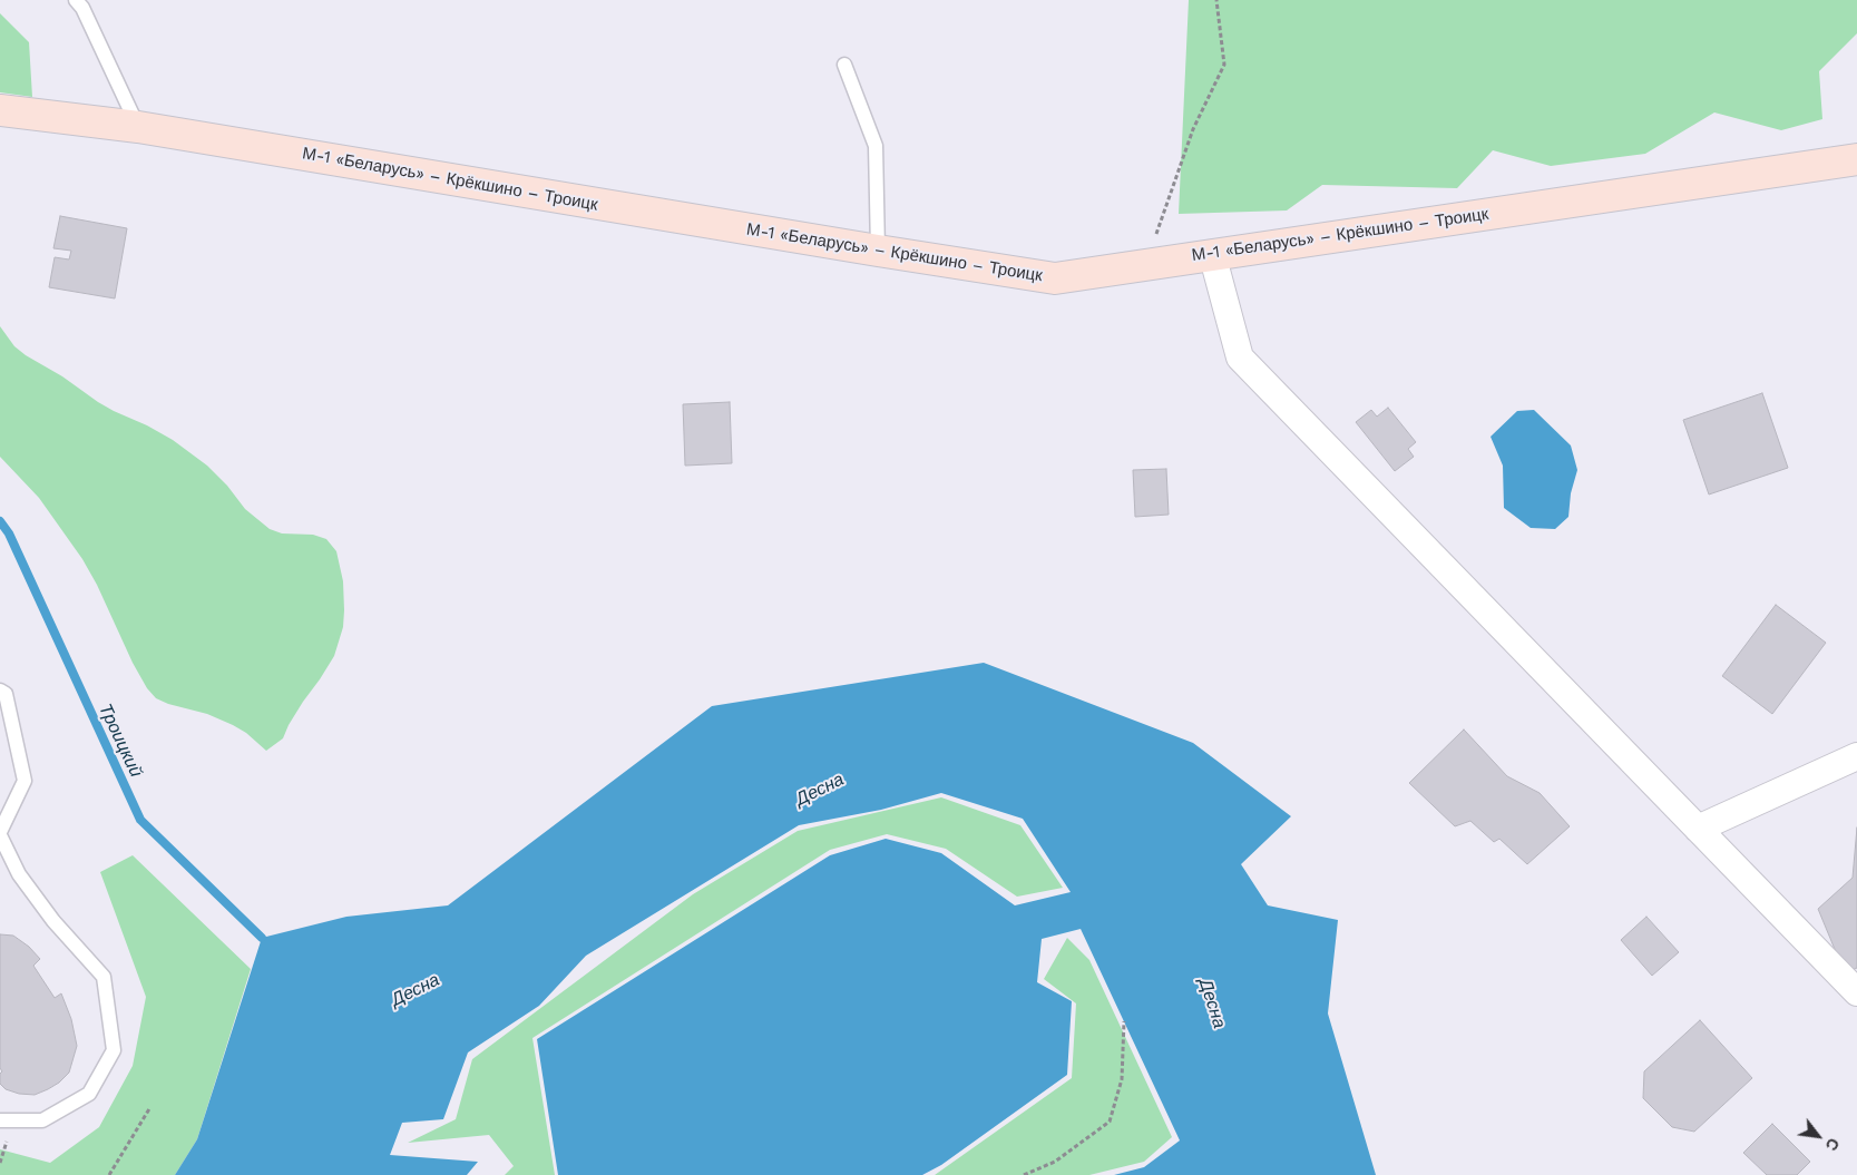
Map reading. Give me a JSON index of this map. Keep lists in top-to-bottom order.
{
  "streets": {
    "main road": ["М-1 «Беларусь» – Крёкшино – Троицк"]
  },
  "water": ["Троицкий", "Десна"],
  "north": "bottom right"
}
